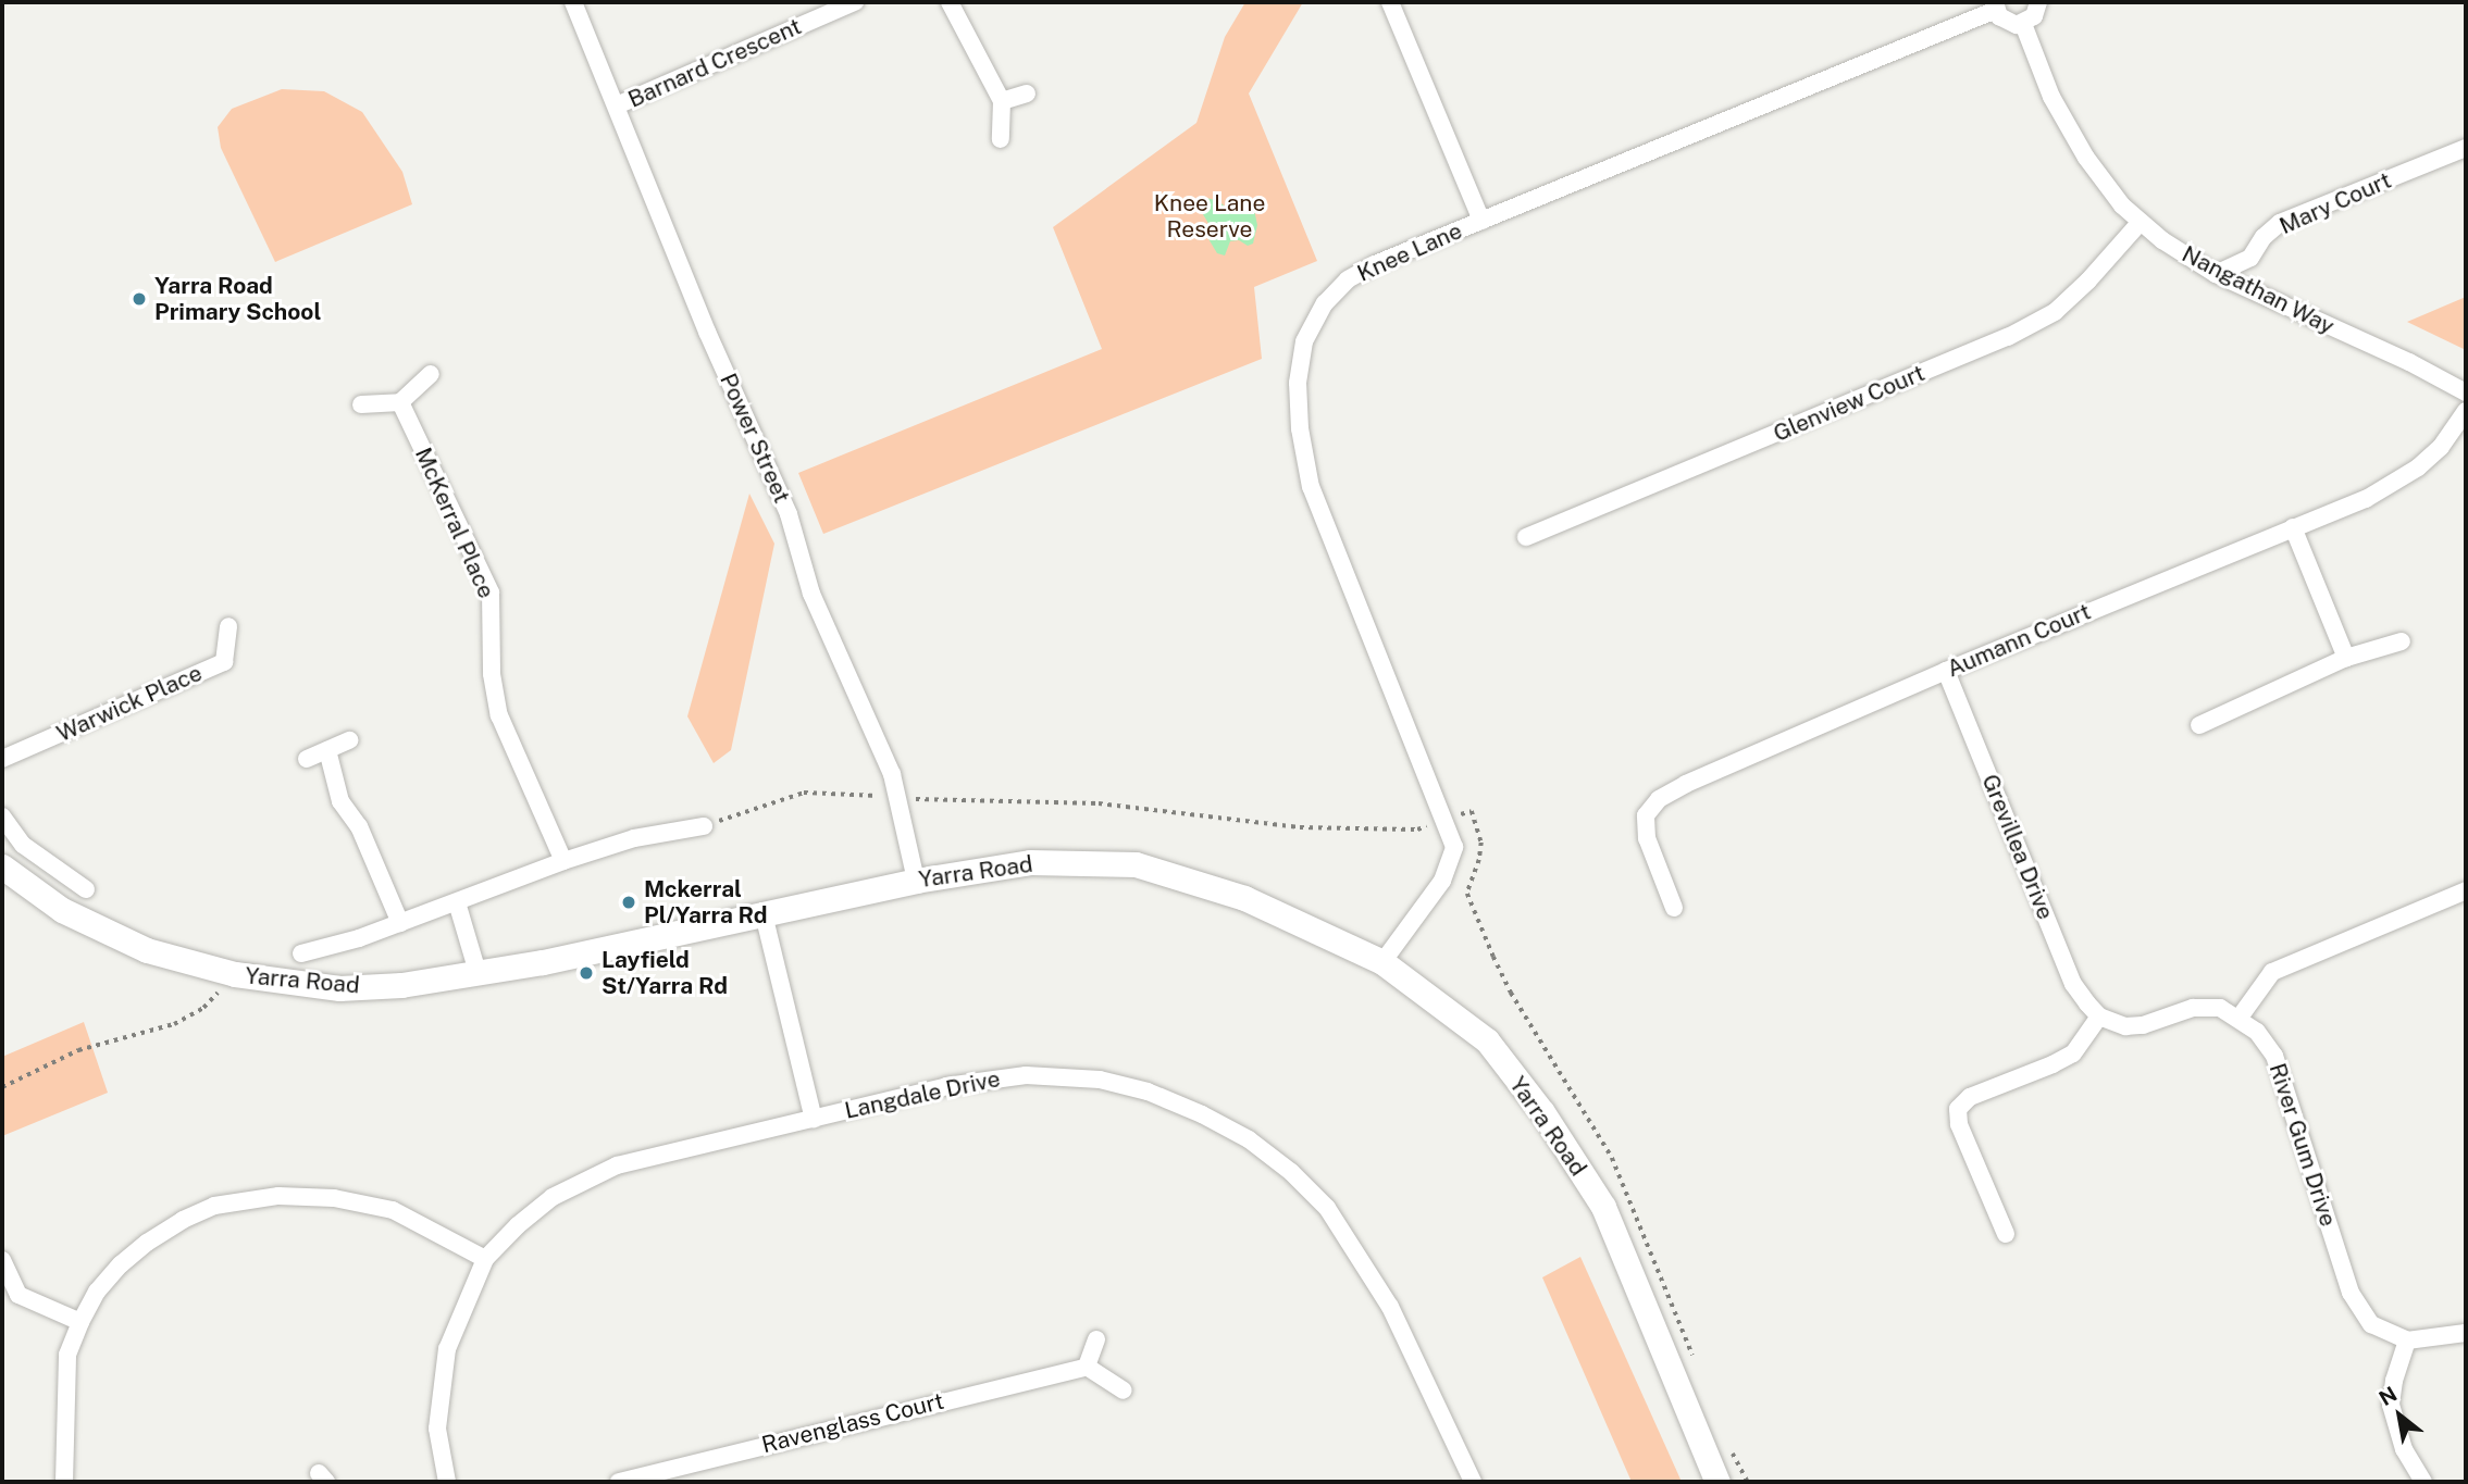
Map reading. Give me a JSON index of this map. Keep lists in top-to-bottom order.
{
  "streets": {
    "main road": ["Yarra Road"],
    "street": [
      "Barnard Crescent",
      "Mary Court",
      "Knee Lane",
      "Nangathan Way",
      "Glenview Court",
      "Power Street",
      "McKerral Place",
      "Aumann Court",
      "Warwick Place",
      "Grevillea Drive",
      "Langdale Drive",
      "River Gum Drive",
      "Ravenglass Court"
    ]
  },
  "crossings": [
    ["Barnard Crescent", "Power Street"],
    ["Mary Court", "Nangathan Way"],
    ["Knee Lane", "Yarra Road"],
    ["Nangathan Way", "Glenview Court"],
    ["Power Street", "Yarra Road"],
    ["Aumann Court", "Grevillea Drive"],
    ["Grevillea Drive", "River Gum Drive"]
  ],
  "parks": ["Knee Lane Reserve"],
  "places": ["Yarra Road Primary School", "Mckerral Pl/Yarra Rd", "Layfield St/Yarra Rd"],
  "north": "top left"
}
